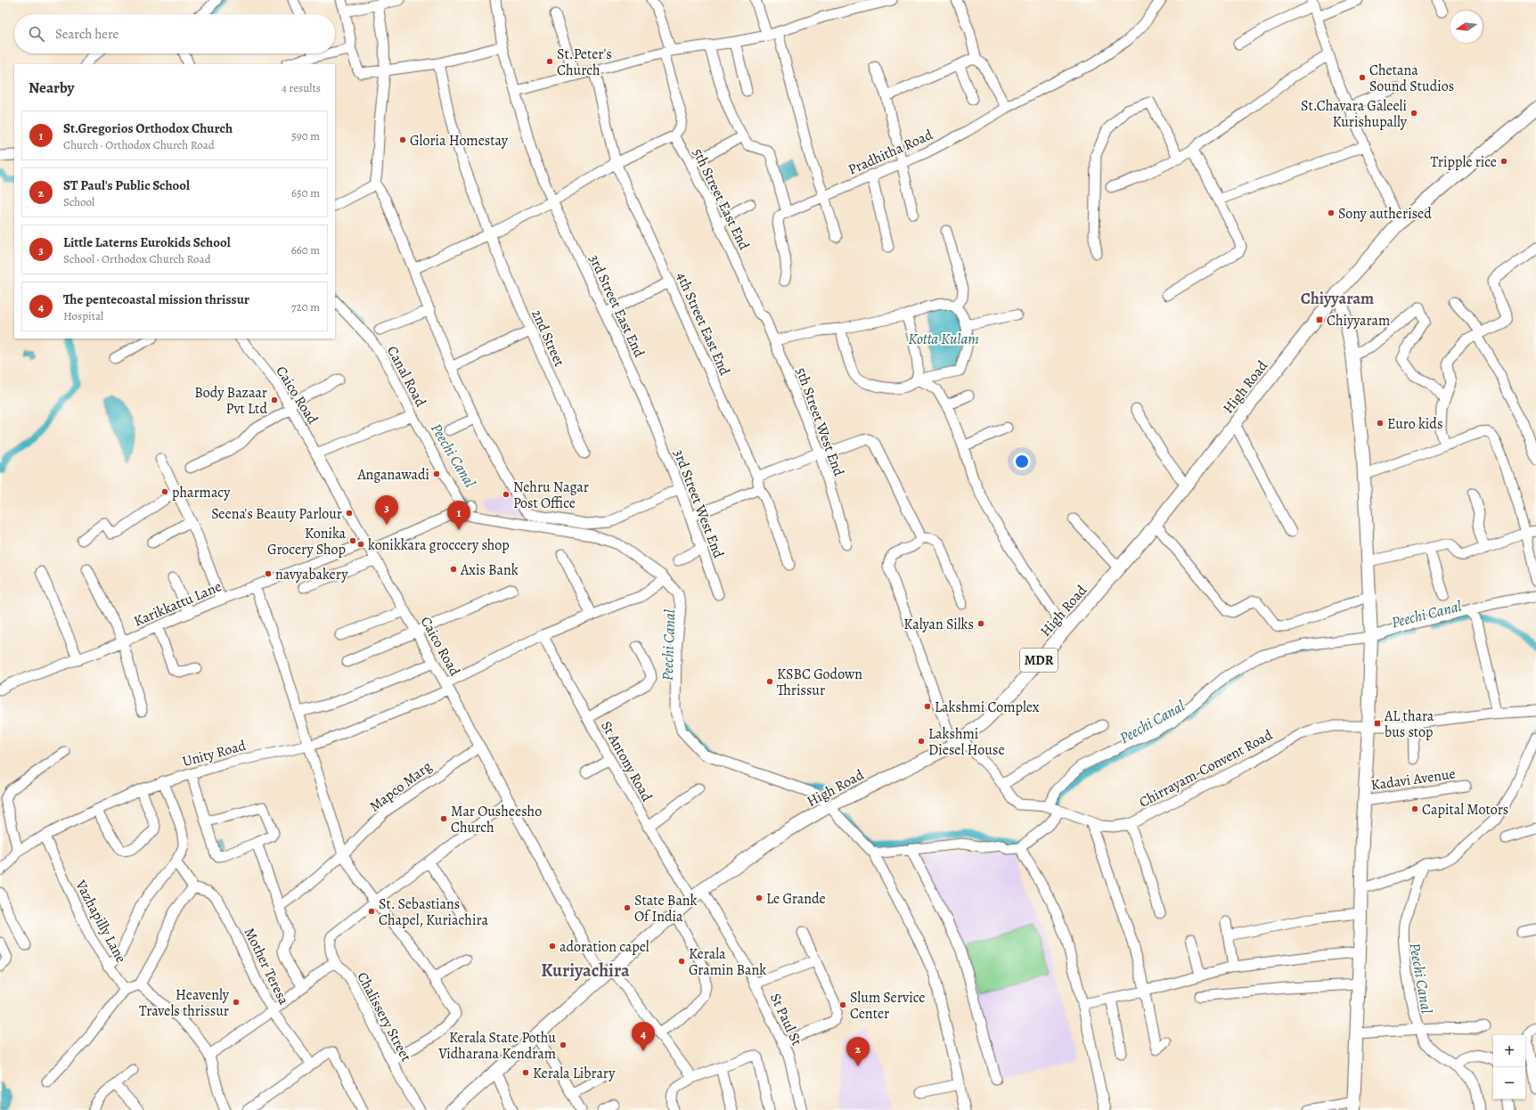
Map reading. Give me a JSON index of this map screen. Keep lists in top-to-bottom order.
{
  "streets": {
    "main road": ["High Road", "MDR"],
    "street": [
      "Pradhitha Road",
      "5th Street East End",
      "3rd Street East End",
      "4th Street East End",
      "2nd Street",
      "Canal Road",
      "Caico Road",
      "5th Street West End",
      "3rd Street West End",
      "Karikkattu Lane",
      "Unity Road",
      "St Antony Road",
      "Chirrayam-Convent Road",
      "Kadavi Avenue",
      "Mapco Marg",
      "Vazhapilly Lane",
      "Mother Teresa",
      "Chalissery Street",
      "St Paul St"
    ]
  },
  "crossings": [
    ["5th Street East End", "5th Street West End"],
    ["3rd Street East End", "3rd Street West End"],
    ["Canal Road", "Karikkattu Lane"],
    ["High Road", "Caico Road"],
    ["High Road", "St Antony Road"],
    ["High Road", "Chirrayam-Convent Road"],
    ["High Road", "St Paul St"],
    ["Caico Road", "Karikkattu Lane"],
    ["Caico Road", "Unity Road"],
    ["Caico Road", "Mapco Marg"],
    ["Unity Road", "St Antony Road"],
    ["Unity Road", "Vazhapilly Lane"]
  ],
  "districts": ["Chiyyaram", "Kuriyachira"],
  "water": ["Kotta Kulam", "Peechi Canal"],
  "places": {
    "other": [
      "St.Peter's Church",
      "Chetana Sound Studios",
      "St.Chavara Galeeli Kurishupally",
      "Gloria Homestay",
      "Tripple rice",
      "Sony autherised",
      "Body Bazaar Pvt Ltd",
      "Euro kids",
      "Anganawadi",
      "pharmacy",
      "Nehru Nagar Post Office",
      "Seena's Beauty Parlour",
      "Konika Grocery Shop",
      "konikkara groccery shop",
      "Axis Bank",
      "navyabakery",
      "Kalyan Silks",
      "KSBC Godown Thrissur",
      "Lakshmi Complex",
      "Lakshmi Diesel House",
      "Capital Motors",
      "Mar Ousheesho Church",
      "Le Grande",
      "State Bank Of India",
      "St. Sebastians Chapel, Kuriachira",
      "adoration capel",
      "Kerala Gramin Bank",
      "Heavenly Travels thrissur",
      "Slum Service Center",
      "Kerala State Pothu Vidharana Kendram",
      "Kerala Library"
    ],
    "transit": ["Chiyyaram", "AL thara bus stop"]
  },
  "north": "left",
  "page": {
    "search": "Search here",
    "heading": ["Nearby", "4 results"],
    "list": [
      {
        "mark": "1",
        "name": "St.Gregorios Orthodox Church",
        "note": "Church · Orthodox Church Road",
        "value": "590 m"
      },
      {
        "mark": "2",
        "name": "ST Paul's Public School",
        "note": "School",
        "value": "650 m"
      },
      {
        "mark": "3",
        "name": "Little Laterns Eurokids School",
        "note": "School · Orthodox Church Road",
        "value": "660 m"
      },
      {
        "mark": "4",
        "name": "The pentecoastal mission thrissur",
        "note": "Hospital",
        "value": "720 m"
      }
    ],
    "pins": [
      "3",
      "1",
      "4",
      "2"
    ],
    "map_buttons": ["+", "−"]
  }
}
